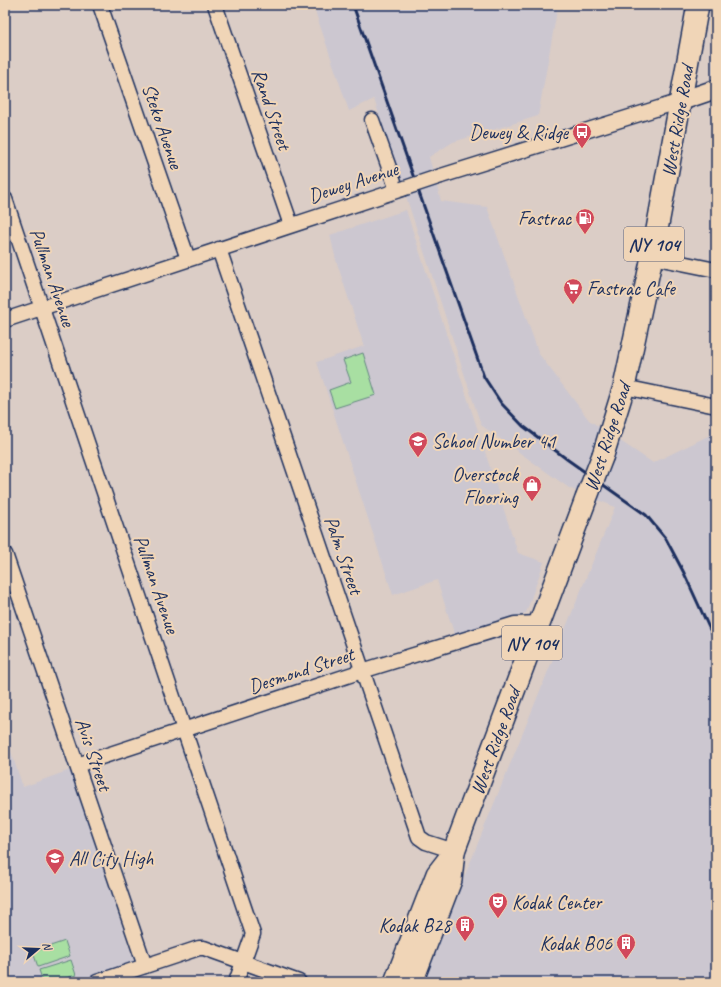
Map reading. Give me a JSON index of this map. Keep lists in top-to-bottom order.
{
  "streets": {
    "highway": ["West Ridge Road", "NY 104"],
    "main road": ["Dewey Avenue"],
    "street": [
      "Rand Street",
      "Steko Avenue",
      "Pullman Avenue",
      "Palm Street",
      "Desmond Street",
      "Avis Street"
    ]
  },
  "crossings": [
    ["Rand Street", "Dewey Avenue"],
    ["West Ridge Road", "Dewey Avenue"],
    ["West Ridge Road", "Palm Street"],
    ["West Ridge Road", "Desmond Street"],
    ["Steko Avenue", "Dewey Avenue"],
    ["Dewey Avenue", "Pullman Avenue"],
    ["Dewey Avenue", "Palm Street"],
    ["Pullman Avenue", "Desmond Street"],
    ["Palm Street", "Desmond Street"],
    ["Desmond Street", "Avis Street"]
  ],
  "places": {
    "bus stop": ["Dewey & Ridge"],
    "fuel station": ["Fastrac"],
    "supermarket": ["Fastrac Cafe"],
    "school or university": ["School Number 41", "All City High"],
    "shop": ["Overstock Flooring"],
    "theatre": ["Kodak Center"],
    "building": ["Kodak B28", "Kodak B06"]
  },
  "north": "right"
}
